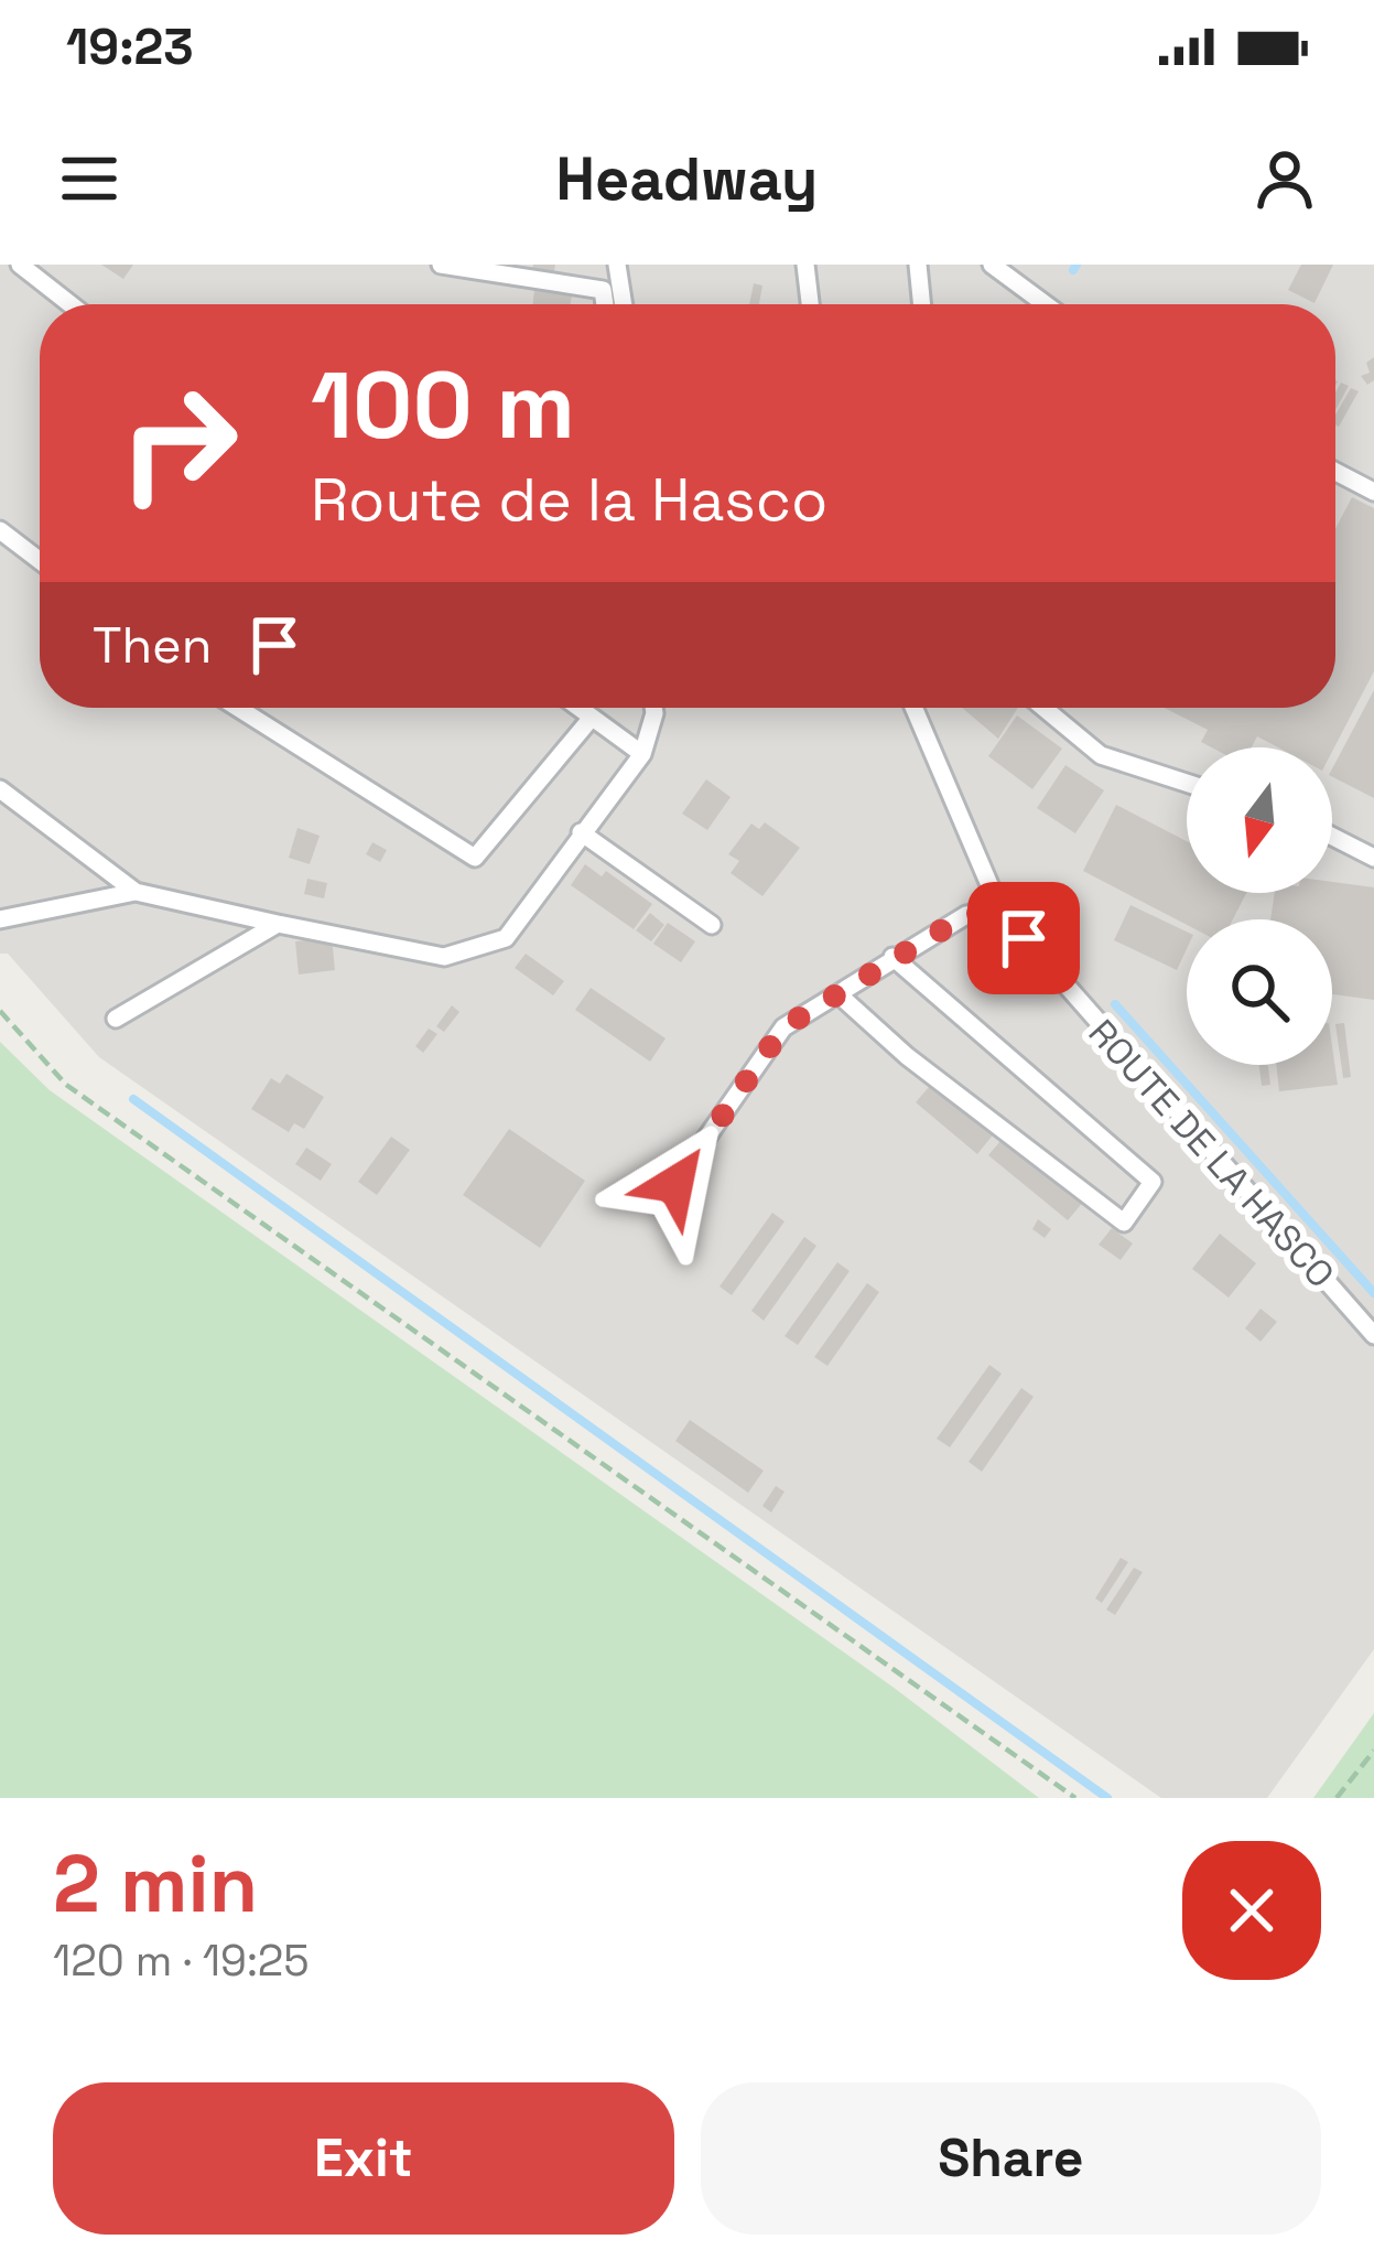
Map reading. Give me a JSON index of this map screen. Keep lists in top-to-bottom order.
{
  "streets": {
    "lane": ["ROUTE DE LA HASCO"]
  },
  "north": "bottom",
  "page": {
    "status": "19:23",
    "header": "Headway",
    "turn": ["100 m", "Route de la Hasco"],
    "then": "Then",
    "heading": ["2 min", "120 m · 19:25"],
    "buttons": ["Exit", "Share"]
  }
}
